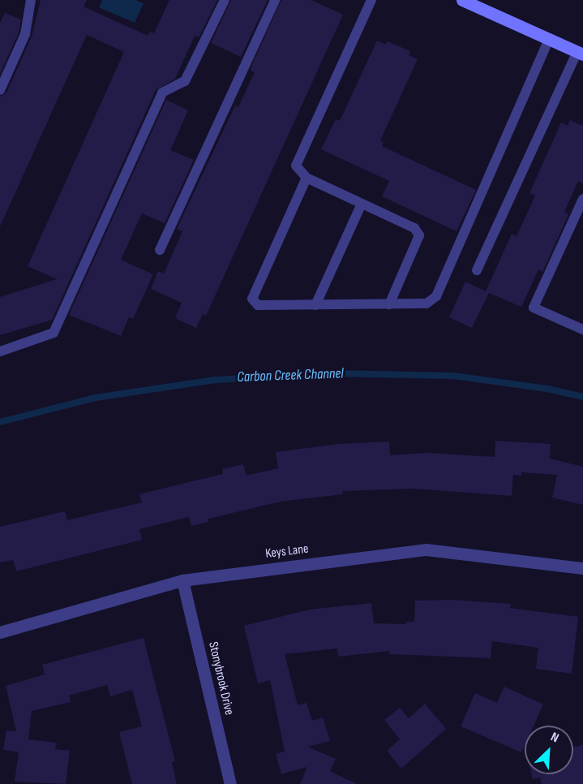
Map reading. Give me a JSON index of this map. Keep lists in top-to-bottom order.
{
  "streets": {
    "street": ["Keys Lane", "Stonybrook Drive"]
  },
  "crossings": [
    ["Keys Lane", "Stonybrook Drive"]
  ],
  "water": ["Carbon Creek Channel"],
  "north": "top right"
}
